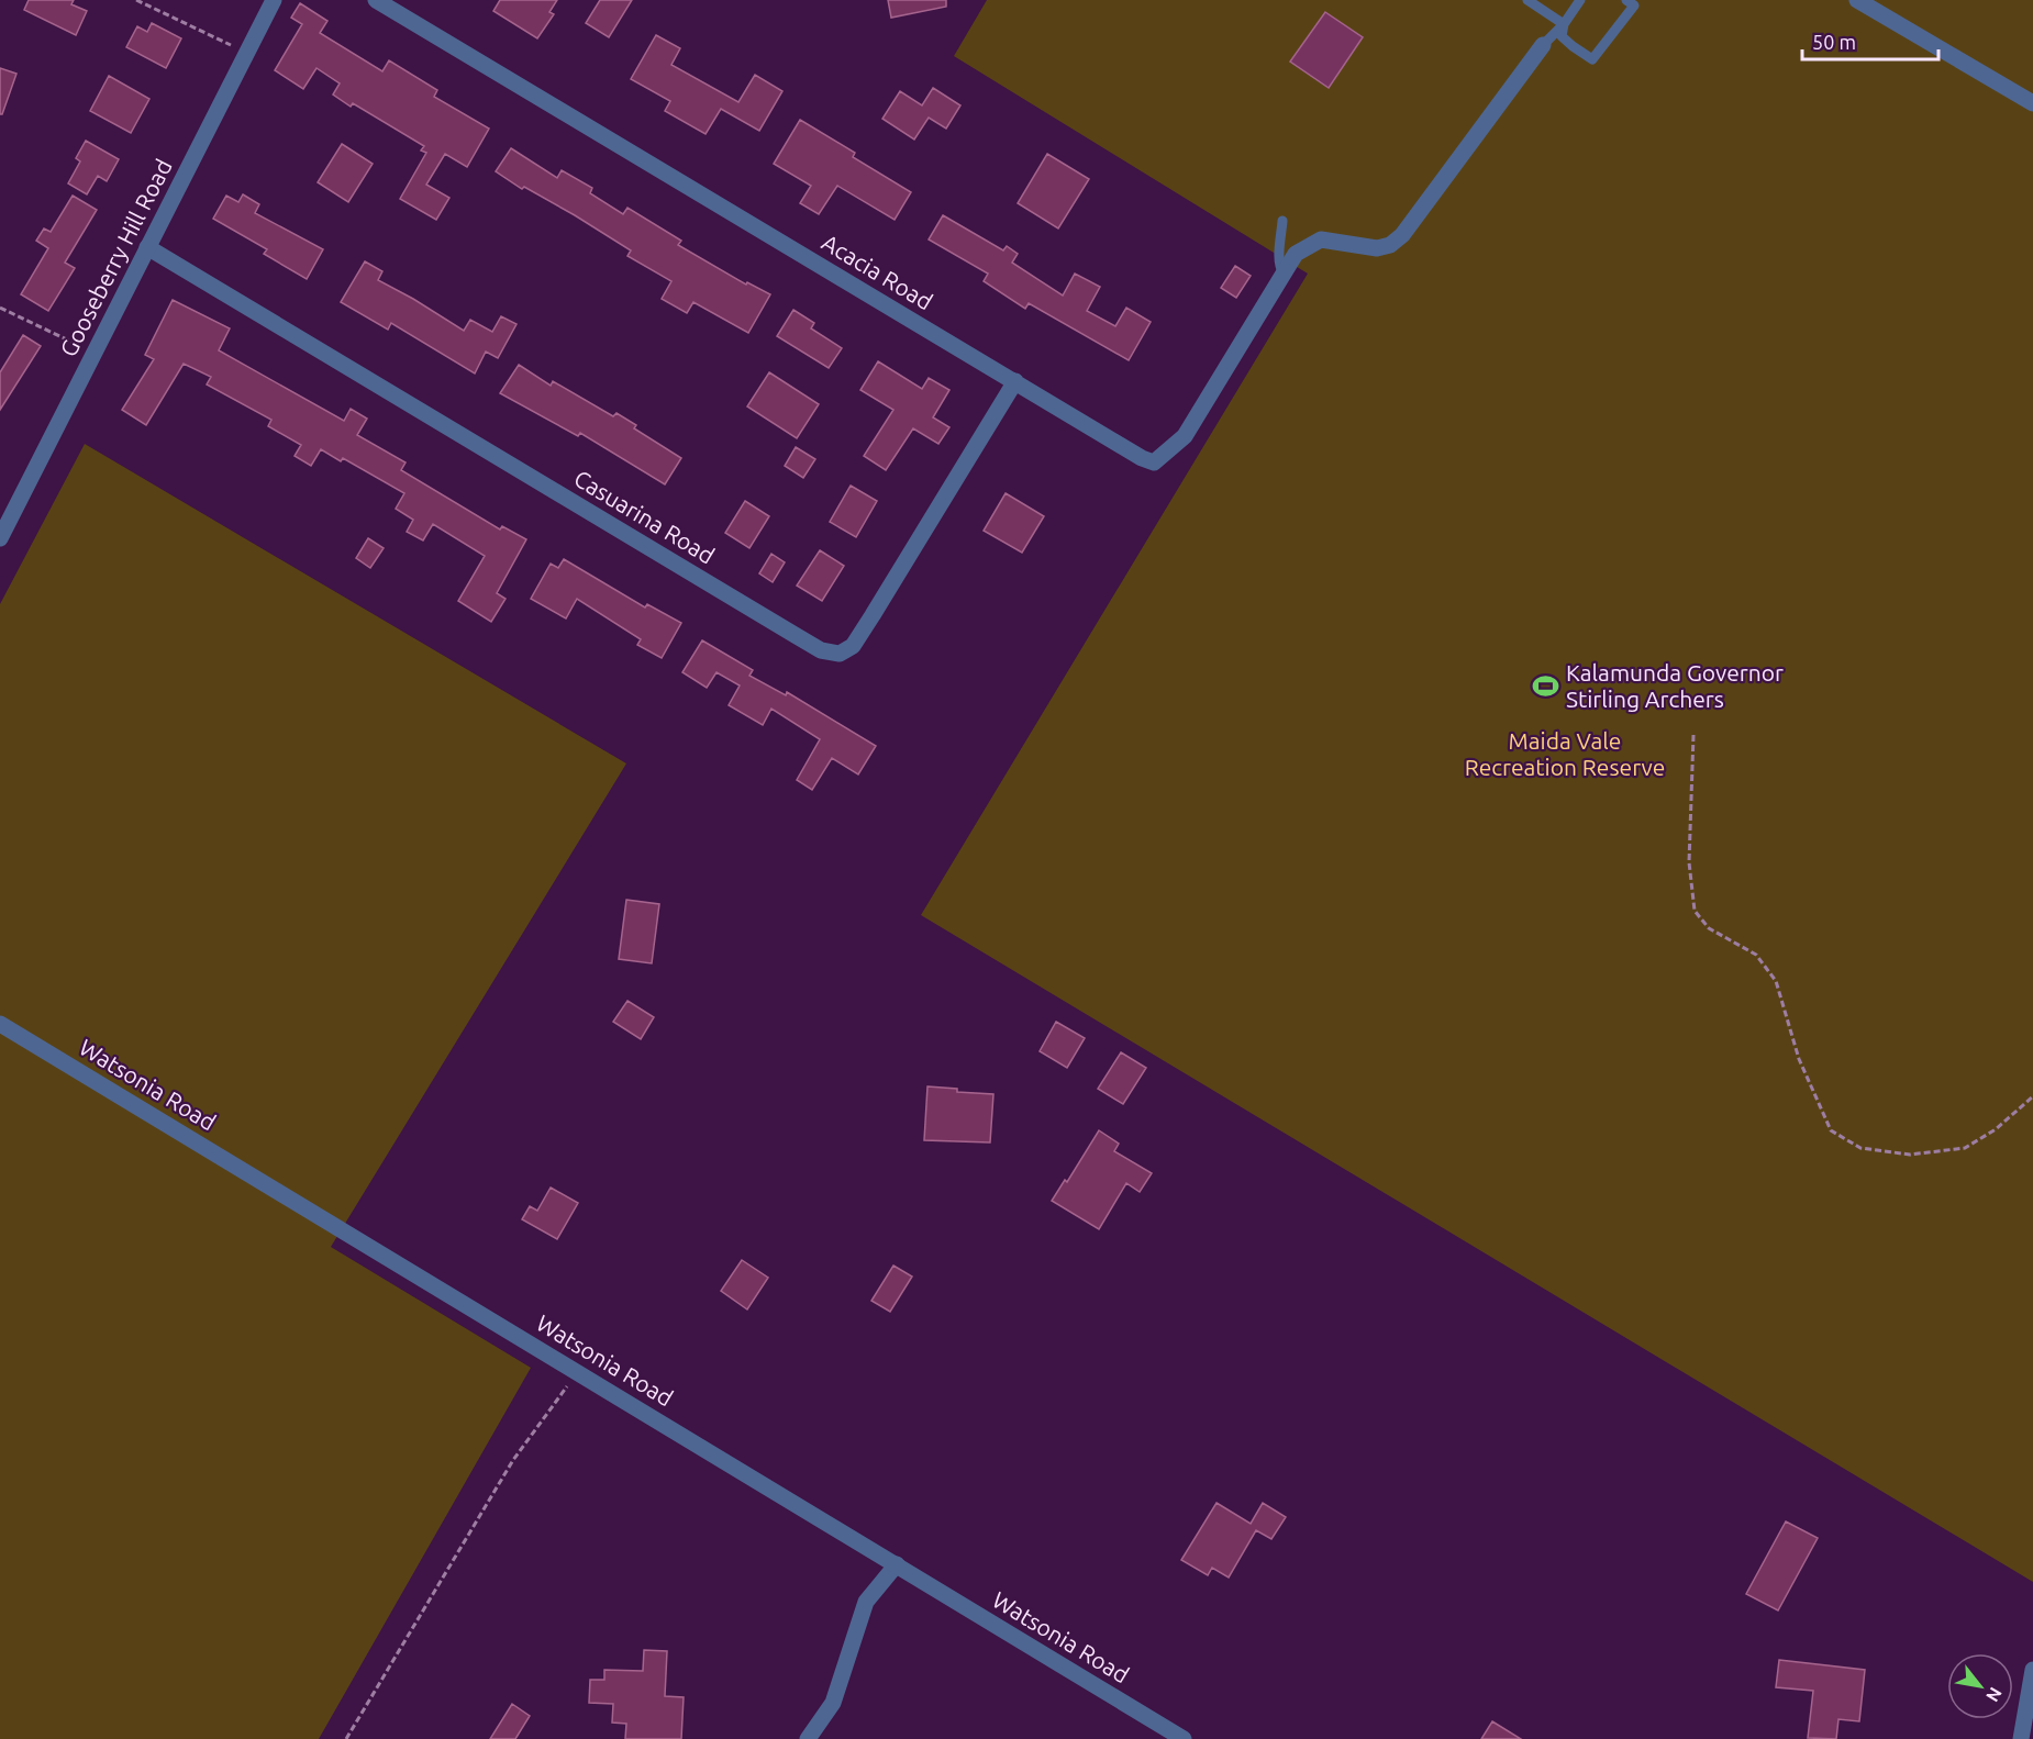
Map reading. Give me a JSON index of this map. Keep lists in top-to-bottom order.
{
  "streets": {
    "street": [
      "Gooseberry Hill Road",
      "Acacia Road",
      "Casuarina Road",
      "Watsonia Road"
    ]
  },
  "crossings": [
    ["Gooseberry Hill Road", "Casuarina Road"],
    ["Acacia Road", "Casuarina Road"]
  ],
  "parks": ["Maida Vale Recreation Reserve"],
  "places": {
    "sports": ["Kalamunda Governor Stirling Archers"]
  },
  "scale_bar": "50 m",
  "north": "bottom right"
}
